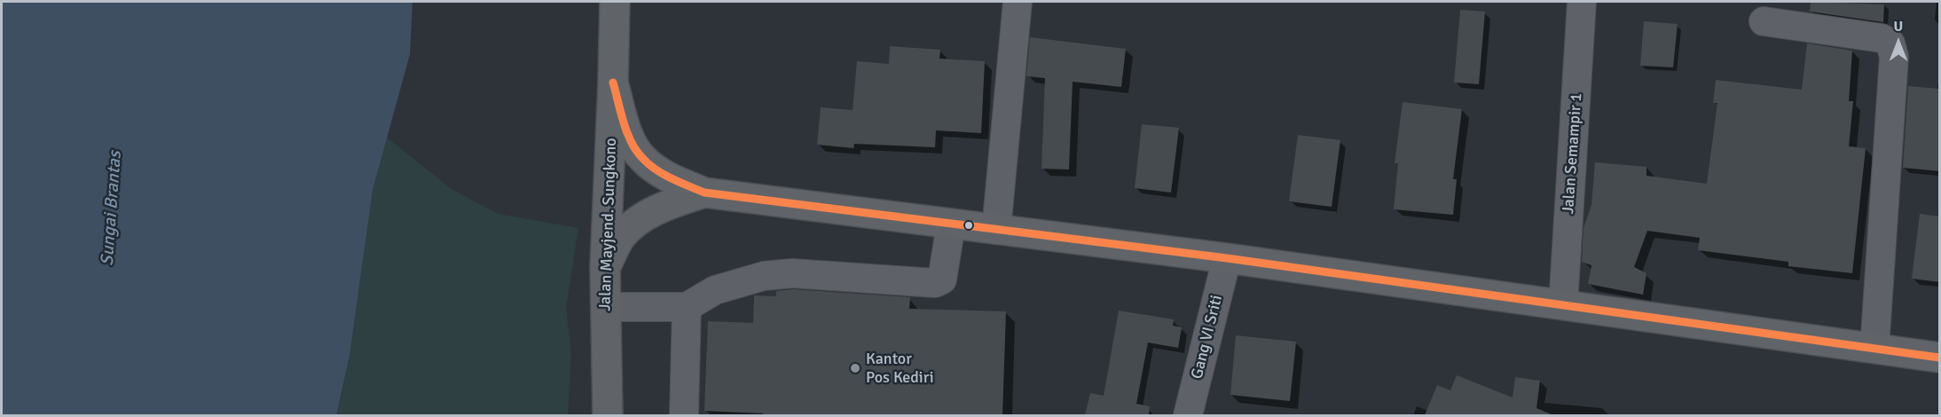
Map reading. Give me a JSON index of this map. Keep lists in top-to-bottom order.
{
  "streets": {
    "main road": ["Jalan Mayjend. Sungkono"],
    "street": ["Jalan Semampir 1", "Gang VI Sriti"]
  },
  "water": ["Sungai Brantas"],
  "places": ["Kantor Pos Kediri"],
  "north": "top"
}
